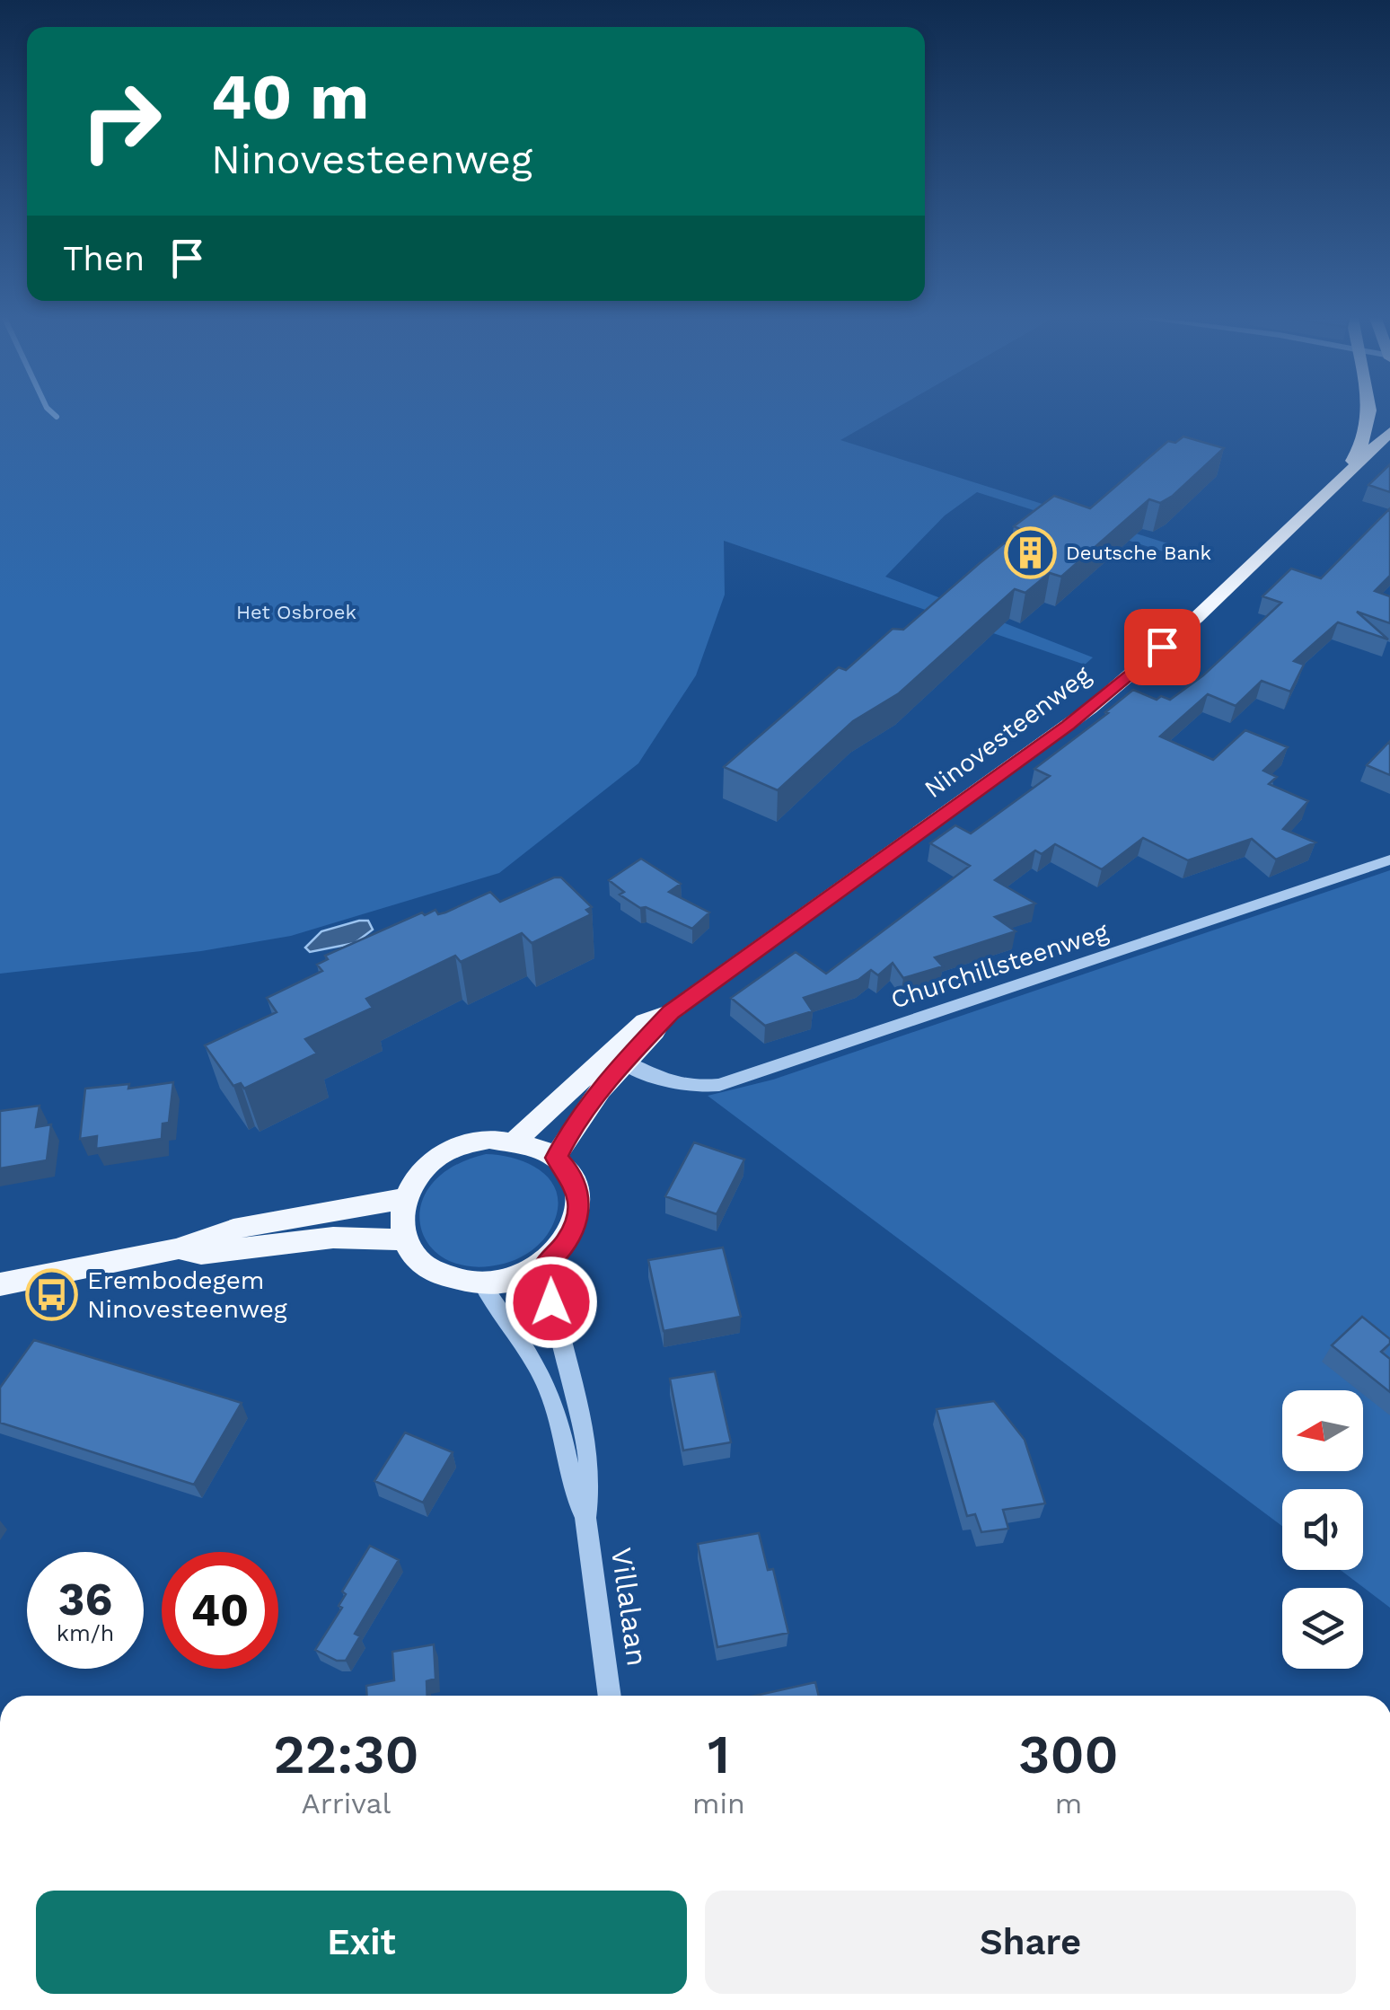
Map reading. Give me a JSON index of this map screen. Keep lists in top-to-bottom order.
{
  "streets": {
    "main road": ["Ninovesteenweg"],
    "street": ["Churchillsteenweg", "Villalaan"]
  },
  "crossings": [
    ["Ninovesteenweg", "Churchillsteenweg"],
    ["Ninovesteenweg", "Villalaan"]
  ],
  "parks": ["Het Osbroek"],
  "places": {
    "building": ["Deutsche Bank"],
    "bus stop": ["Erembodegem Ninovesteenweg"]
  },
  "north": "left",
  "page": {
    "turn": ["40 m", "Ninovesteenweg"],
    "then": "Then",
    "speed": "36 km/h",
    "limit": "40",
    "eta": [
      "22:30",
      "Arrival",
      "1",
      "min",
      "300",
      "m"
    ],
    "buttons": ["Exit", "Share"]
  }
}
